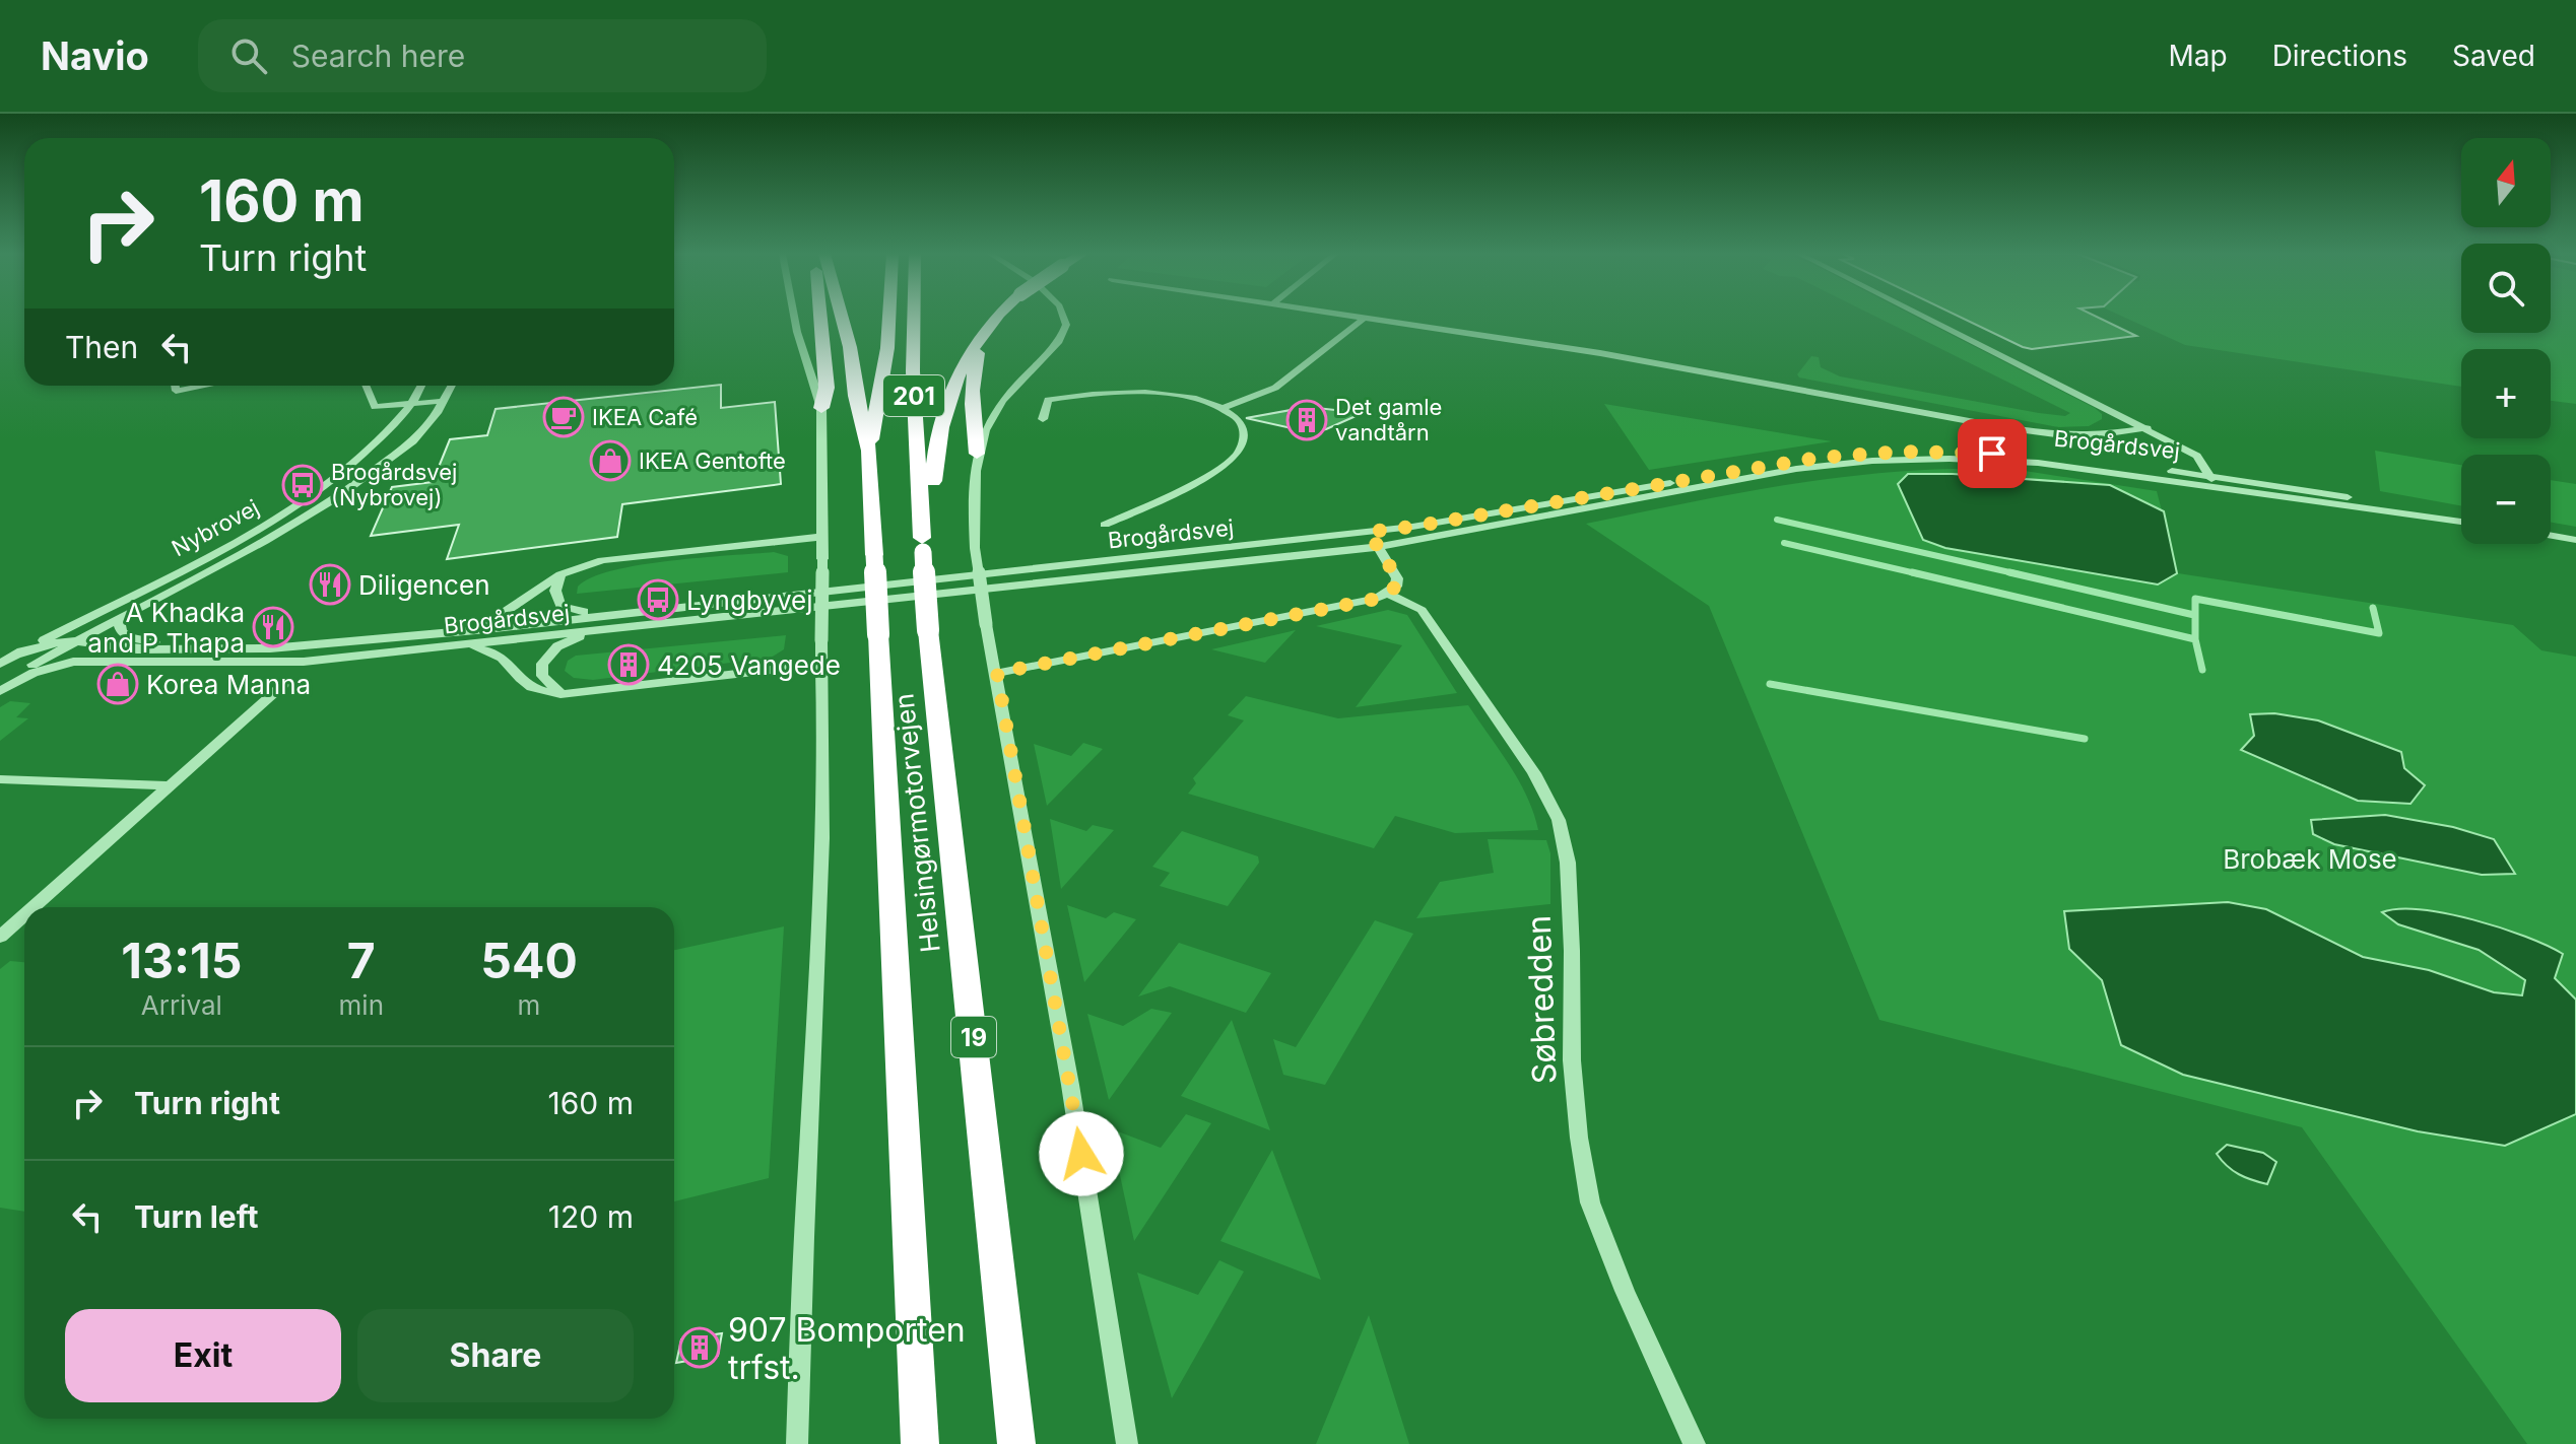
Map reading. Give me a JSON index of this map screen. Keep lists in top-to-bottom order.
{
  "streets": {
    "highway": ["201", "Helsingørmotorvejen", "19"],
    "street": ["Brogårdsvej", "Nybrovej", "Søbredden"]
  },
  "crossings": [
    ["201", "Helsingørmotorvejen"],
    ["Brogårdsvej", "Nybrovej"]
  ],
  "parks": ["Brobæk Mose"],
  "places": {
    "cafe": ["IKEA Café"],
    "building": ["Det gamle vandtårn", "4205 Vangede", "907 Bomporten trfst."],
    "shop": ["IKEA Gentofte", "Korea Manna"],
    "bus stop": ["Brogårdsvej (Nybrovej)", "Lyngbyvej"],
    "restaurant": ["Diligencen", "A Khadka and P Thapa"]
  },
  "north": "top",
  "page": {
    "header": "Navio",
    "search": "Search here",
    "nav": ["Map", "Directions", "Saved"],
    "map_buttons": ["+", "−"],
    "turn": ["160 m", "Turn right"],
    "then": "Then",
    "eta": [
      "13:15",
      "Arrival",
      "7",
      "min",
      "540",
      "m"
    ],
    "list": [
      {
        "name": "Turn right",
        "value": "160 m"
      },
      {
        "name": "Turn left",
        "value": "120 m"
      }
    ],
    "buttons": ["Exit", "Share"]
  }
}
